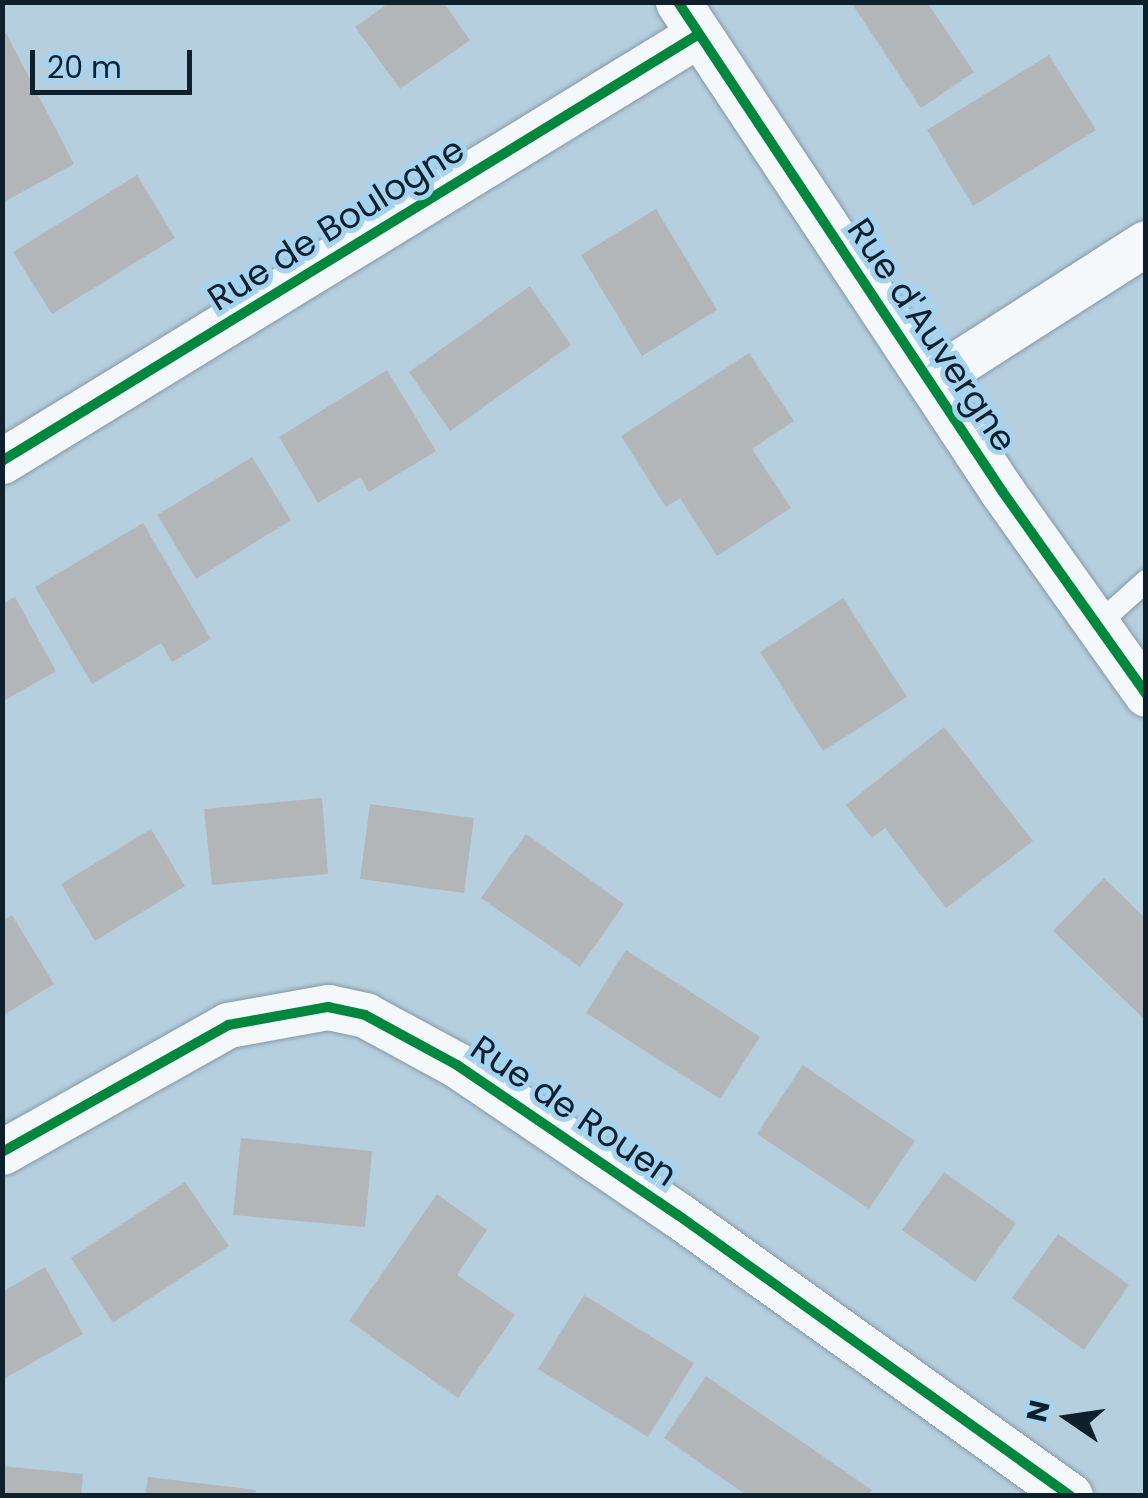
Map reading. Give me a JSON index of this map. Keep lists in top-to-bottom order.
{
  "streets": {
    "street": ["Rue de Boulogne", "Rue d'Auvergne", "Rue de Rouen"]
  },
  "crossings": [
    ["Rue de Boulogne", "Rue d'Auvergne"]
  ],
  "scale_bar": "20 m",
  "north": "left"
}
